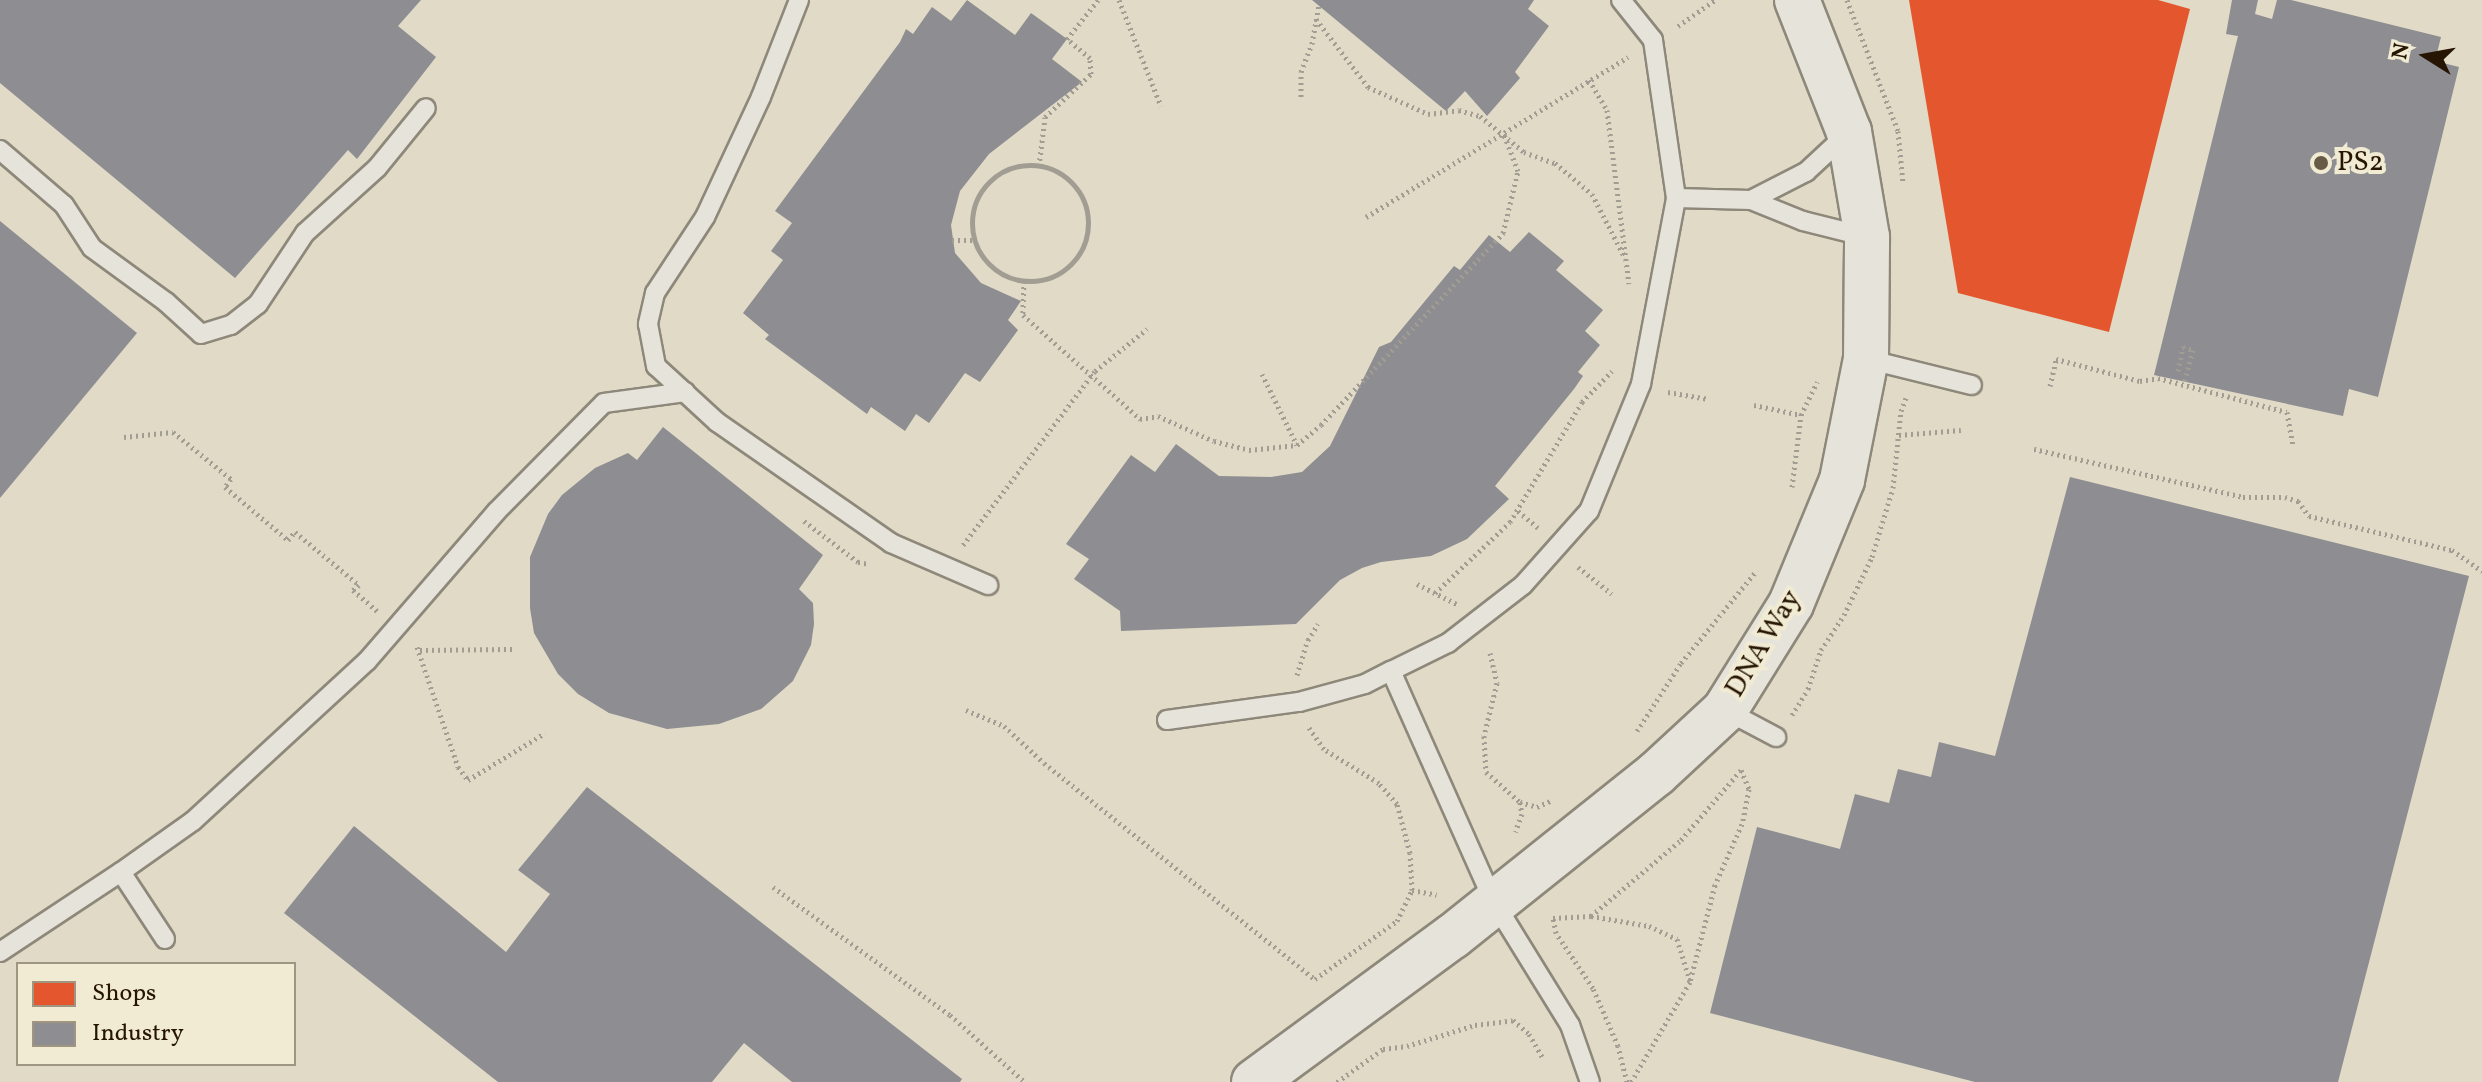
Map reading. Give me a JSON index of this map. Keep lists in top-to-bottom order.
{
  "streets": {
    "main road": ["DNA Way"]
  },
  "places": ["PS2"],
  "legend": ["Shops", "Industry"],
  "north": "left"
}
